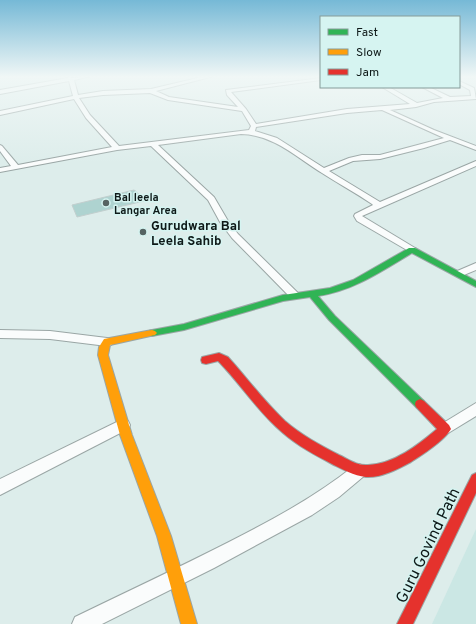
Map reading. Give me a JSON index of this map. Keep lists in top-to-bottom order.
{
  "streets": {
    "street": ["Guru Govind Path"]
  },
  "places": ["Bal leela Langar Area", "Gurudwara Bal Leela Sahib"],
  "legend": ["Fast", "Slow", "Jam"]
}
